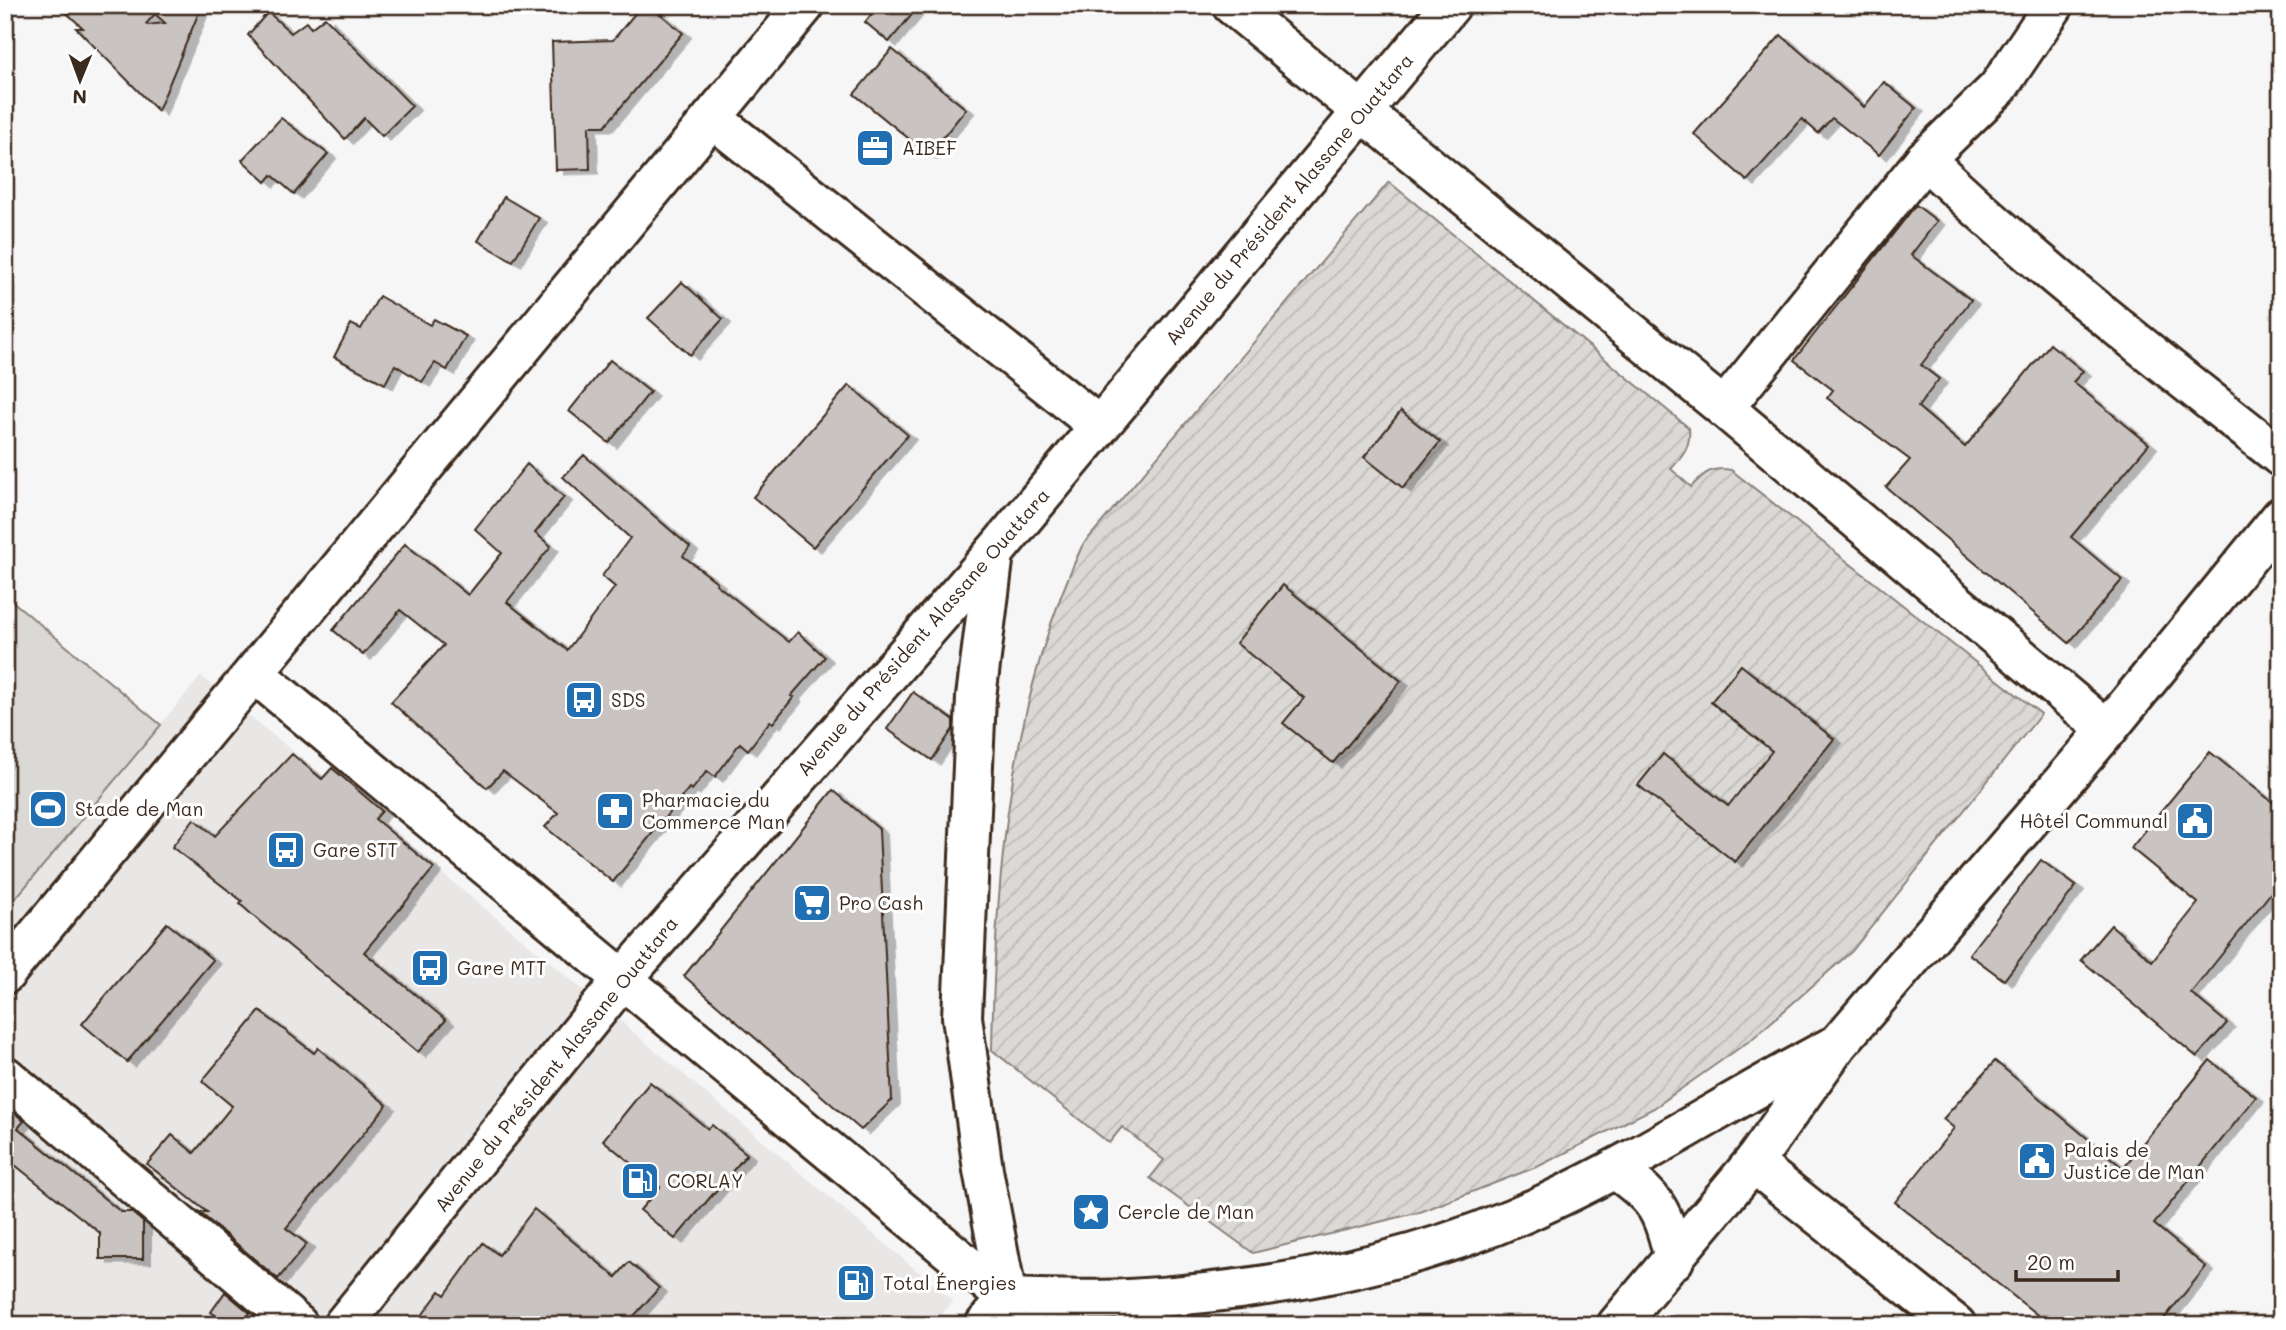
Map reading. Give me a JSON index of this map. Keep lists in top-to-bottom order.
{
  "streets": {
    "street": ["Avenue du Président Alassane Ouattara"]
  },
  "places": {
    "office": ["AIBEF"],
    "bus stop": ["SDS", "Gare STT", "Gare MTT"],
    "sports": ["Stade de Man"],
    "pharmacy": ["Pharmacie du Commerce Man"],
    "public building": ["Hôtel Communal", "Palais de Justice de Man"],
    "supermarket": ["Pro Cash"],
    "fuel station": ["CORLAY", "Total Énergies"],
    "place": ["Cercle de Man"]
  },
  "scale_bar": "20 m",
  "north": "bottom"
}
